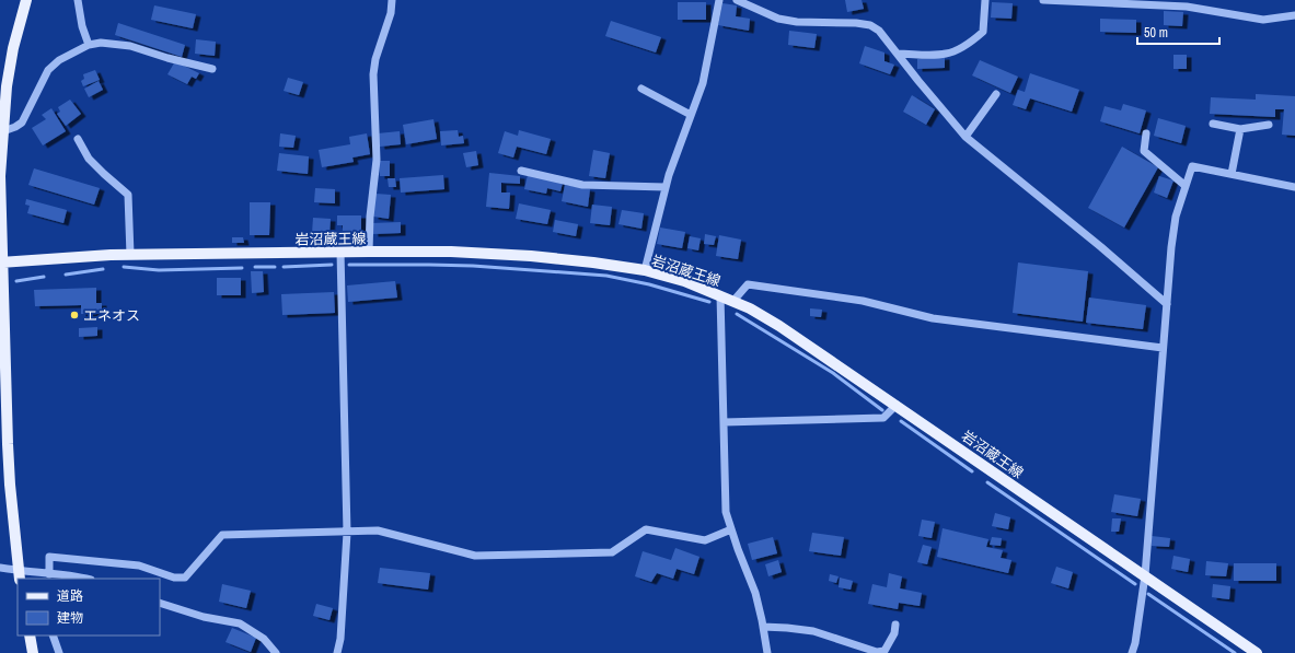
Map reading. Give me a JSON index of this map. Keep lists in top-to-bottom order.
{
  "streets": {
    "main road": ["岩沼蔵王線"]
  },
  "places": ["エネオス"],
  "legend": ["道路", "建物"],
  "scale_bar": "50 m"
}
